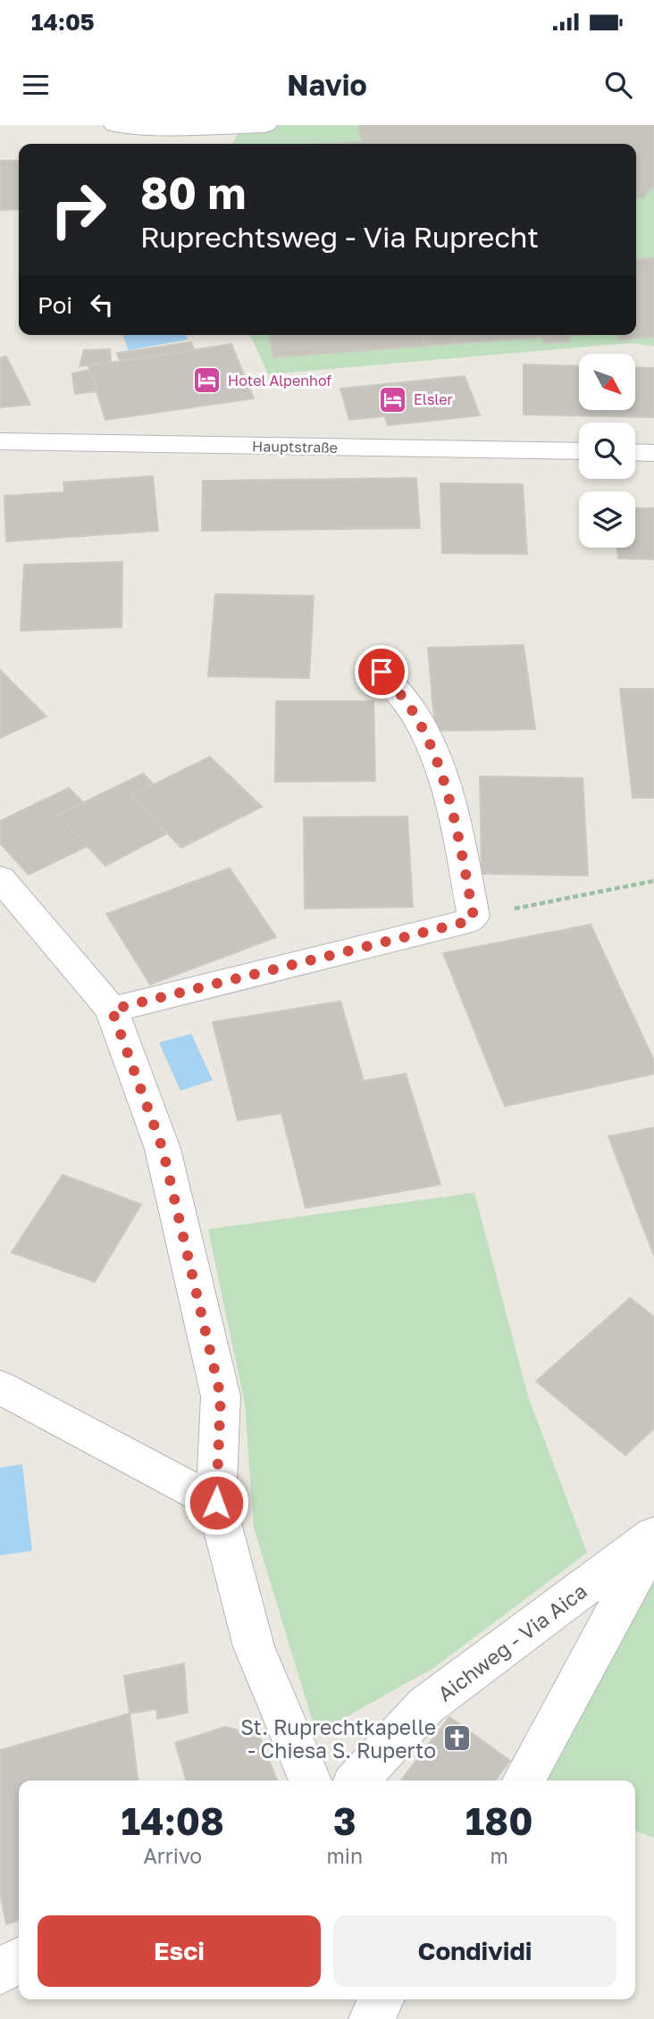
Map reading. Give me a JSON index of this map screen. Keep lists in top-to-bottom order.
{
  "streets": {
    "street": ["Hauptstraße", "Aichweg - Via Aica"]
  },
  "places": {
    "hotel": ["Hotel Alpenhof", "Elsler"],
    "church": ["St. Ruprechtkapelle - Chiesa S. Ruperto"]
  },
  "north": "bottom right",
  "page": {
    "status": "14:05",
    "header": "Navio",
    "turn": ["80 m", "Ruprechtsweg - Via Ruprecht"],
    "then": "Poi",
    "eta": [
      "14:08",
      "Arrivo",
      "3",
      "min",
      "180",
      "m"
    ],
    "buttons": ["Esci", "Condividi"]
  }
}
